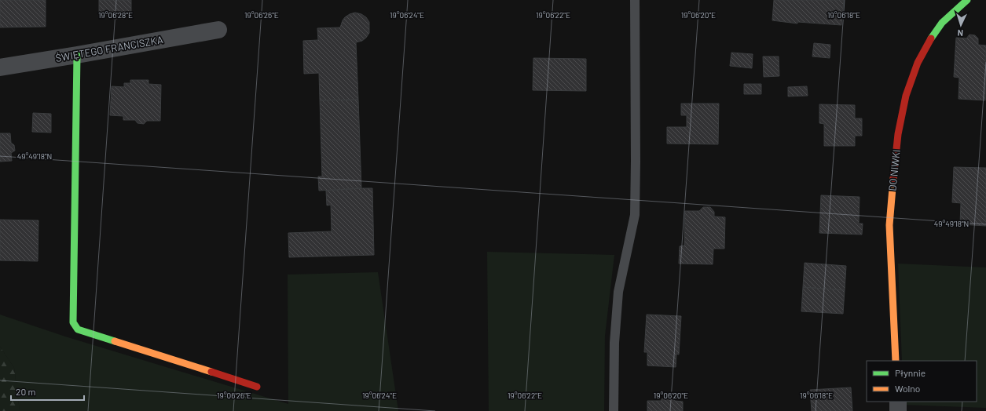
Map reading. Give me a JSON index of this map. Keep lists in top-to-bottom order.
{
  "streets": {
    "street": ["ŚWIĘTEGO FRANCISZKA", "DO NIWKI"]
  },
  "legend": ["Płynnie", "Wolno"],
  "scale_bar": "20 m",
  "north": "bottom",
  "coordinates": [
    "19°06'28\"E",
    "19°06'26\"E",
    "19°06'24\"E",
    "19°06'22\"E",
    "19°06'20\"E",
    "19°06'18\"E",
    "49°49'18\"N"
  ]
}
